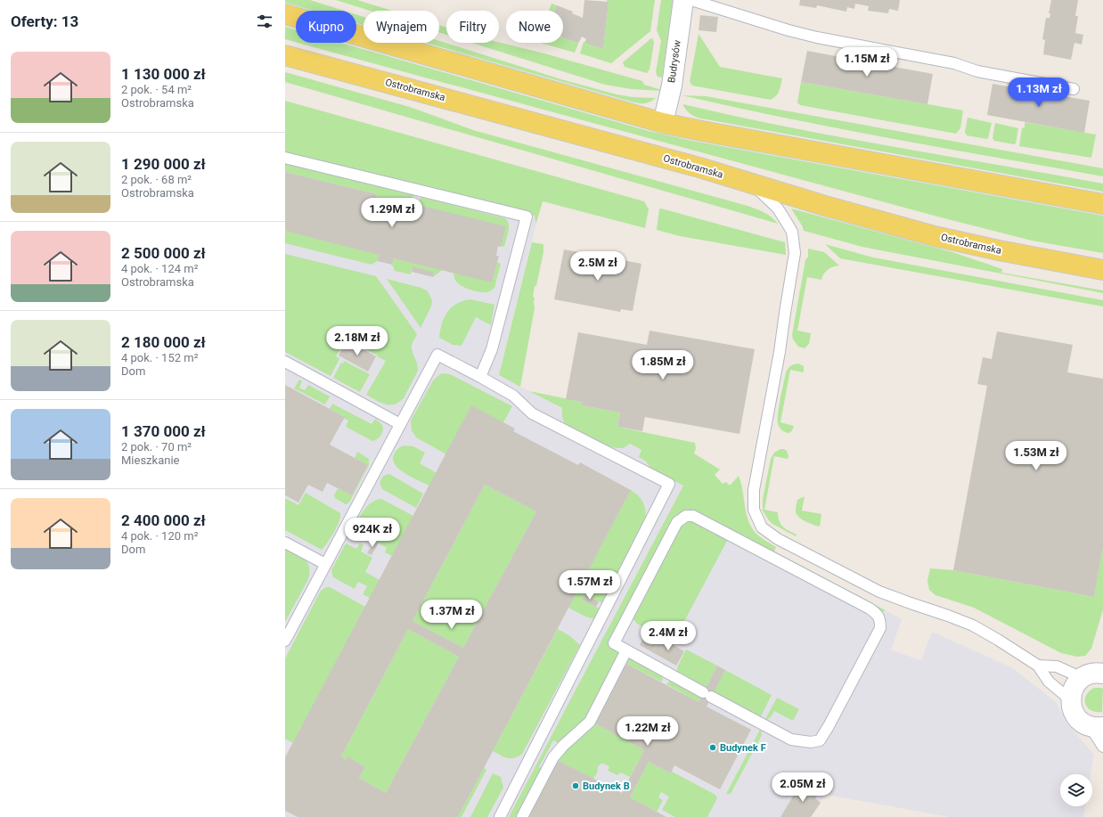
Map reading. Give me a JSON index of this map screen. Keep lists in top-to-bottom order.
{
  "streets": {
    "main road": ["Ostrobramska"],
    "street": ["Budrysów"]
  },
  "places": ["Budynek F", "Budynek B"],
  "page": {
    "heading": "Oferty: 13",
    "chip": [
      "Kupno",
      "Wynajem",
      "Filtry",
      "Nowe"
    ],
    "list": [
      {
        "name": "1 130 000 zł",
        "note": "2 pok. · 54 m² · Ostrobramska"
      },
      {
        "name": "1 290 000 zł",
        "note": "2 pok. · 68 m² · Ostrobramska"
      },
      {
        "name": "2 500 000 zł",
        "note": "4 pok. · 124 m² · Ostrobramska"
      },
      {
        "name": "2 180 000 zł",
        "note": "4 pok. · 152 m² · Dom"
      },
      {
        "name": "1 370 000 zł",
        "note": "2 pok. · 70 m² · Mieszkanie"
      },
      {
        "name": "2 400 000 zł",
        "note": "4 pok. · 120 m² · Dom"
      }
    ],
    "price": [
      "1.15M zł",
      "1.13M zł",
      "1.29M zł",
      "2.5M zł",
      "2.18M zł",
      "1.85M zł",
      "1.53M zł",
      "924K zł",
      "1.57M zł",
      "1.37M zł",
      "2.4M zł",
      "1.22M zł",
      "2.05M zł"
    ]
  }
}
